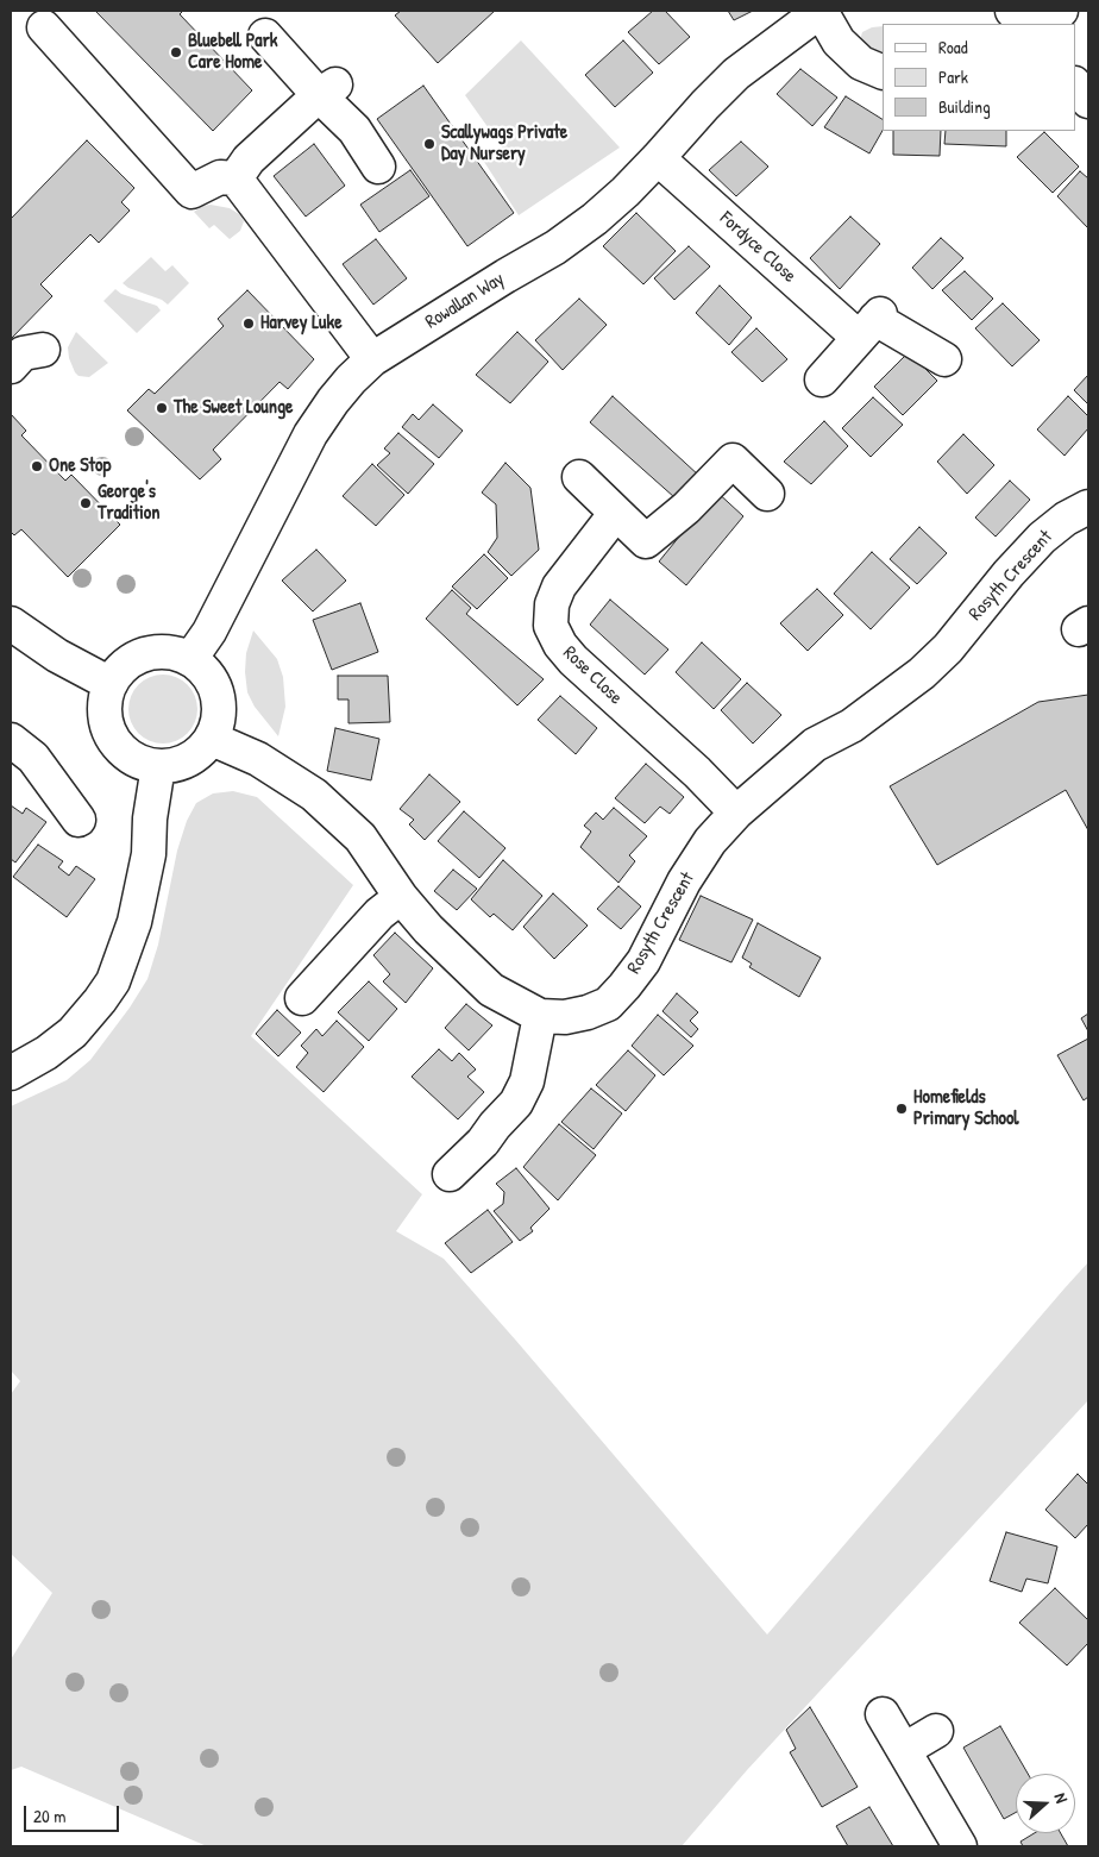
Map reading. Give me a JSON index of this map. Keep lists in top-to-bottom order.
{
  "streets": {
    "street": [
      "Fordyce Close",
      "Rowallan Way",
      "Rosyth Crescent",
      "Rose Close"
    ]
  },
  "crossings": [
    ["Fordyce Close", "Rowallan Way"],
    ["Rowallan Way", "Rosyth Crescent"],
    ["Rosyth Crescent", "Rose Close"]
  ],
  "places": [
    "Bluebell Park Care Home",
    "Scallywags Private Day Nursery",
    "Harvey Luke",
    "The Sweet Lounge",
    "One Stop",
    "George's Tradition",
    "Homefields Primary School"
  ],
  "legend": ["Road", "Park", "Building"],
  "scale_bar": "20 m",
  "north": "right"
}
